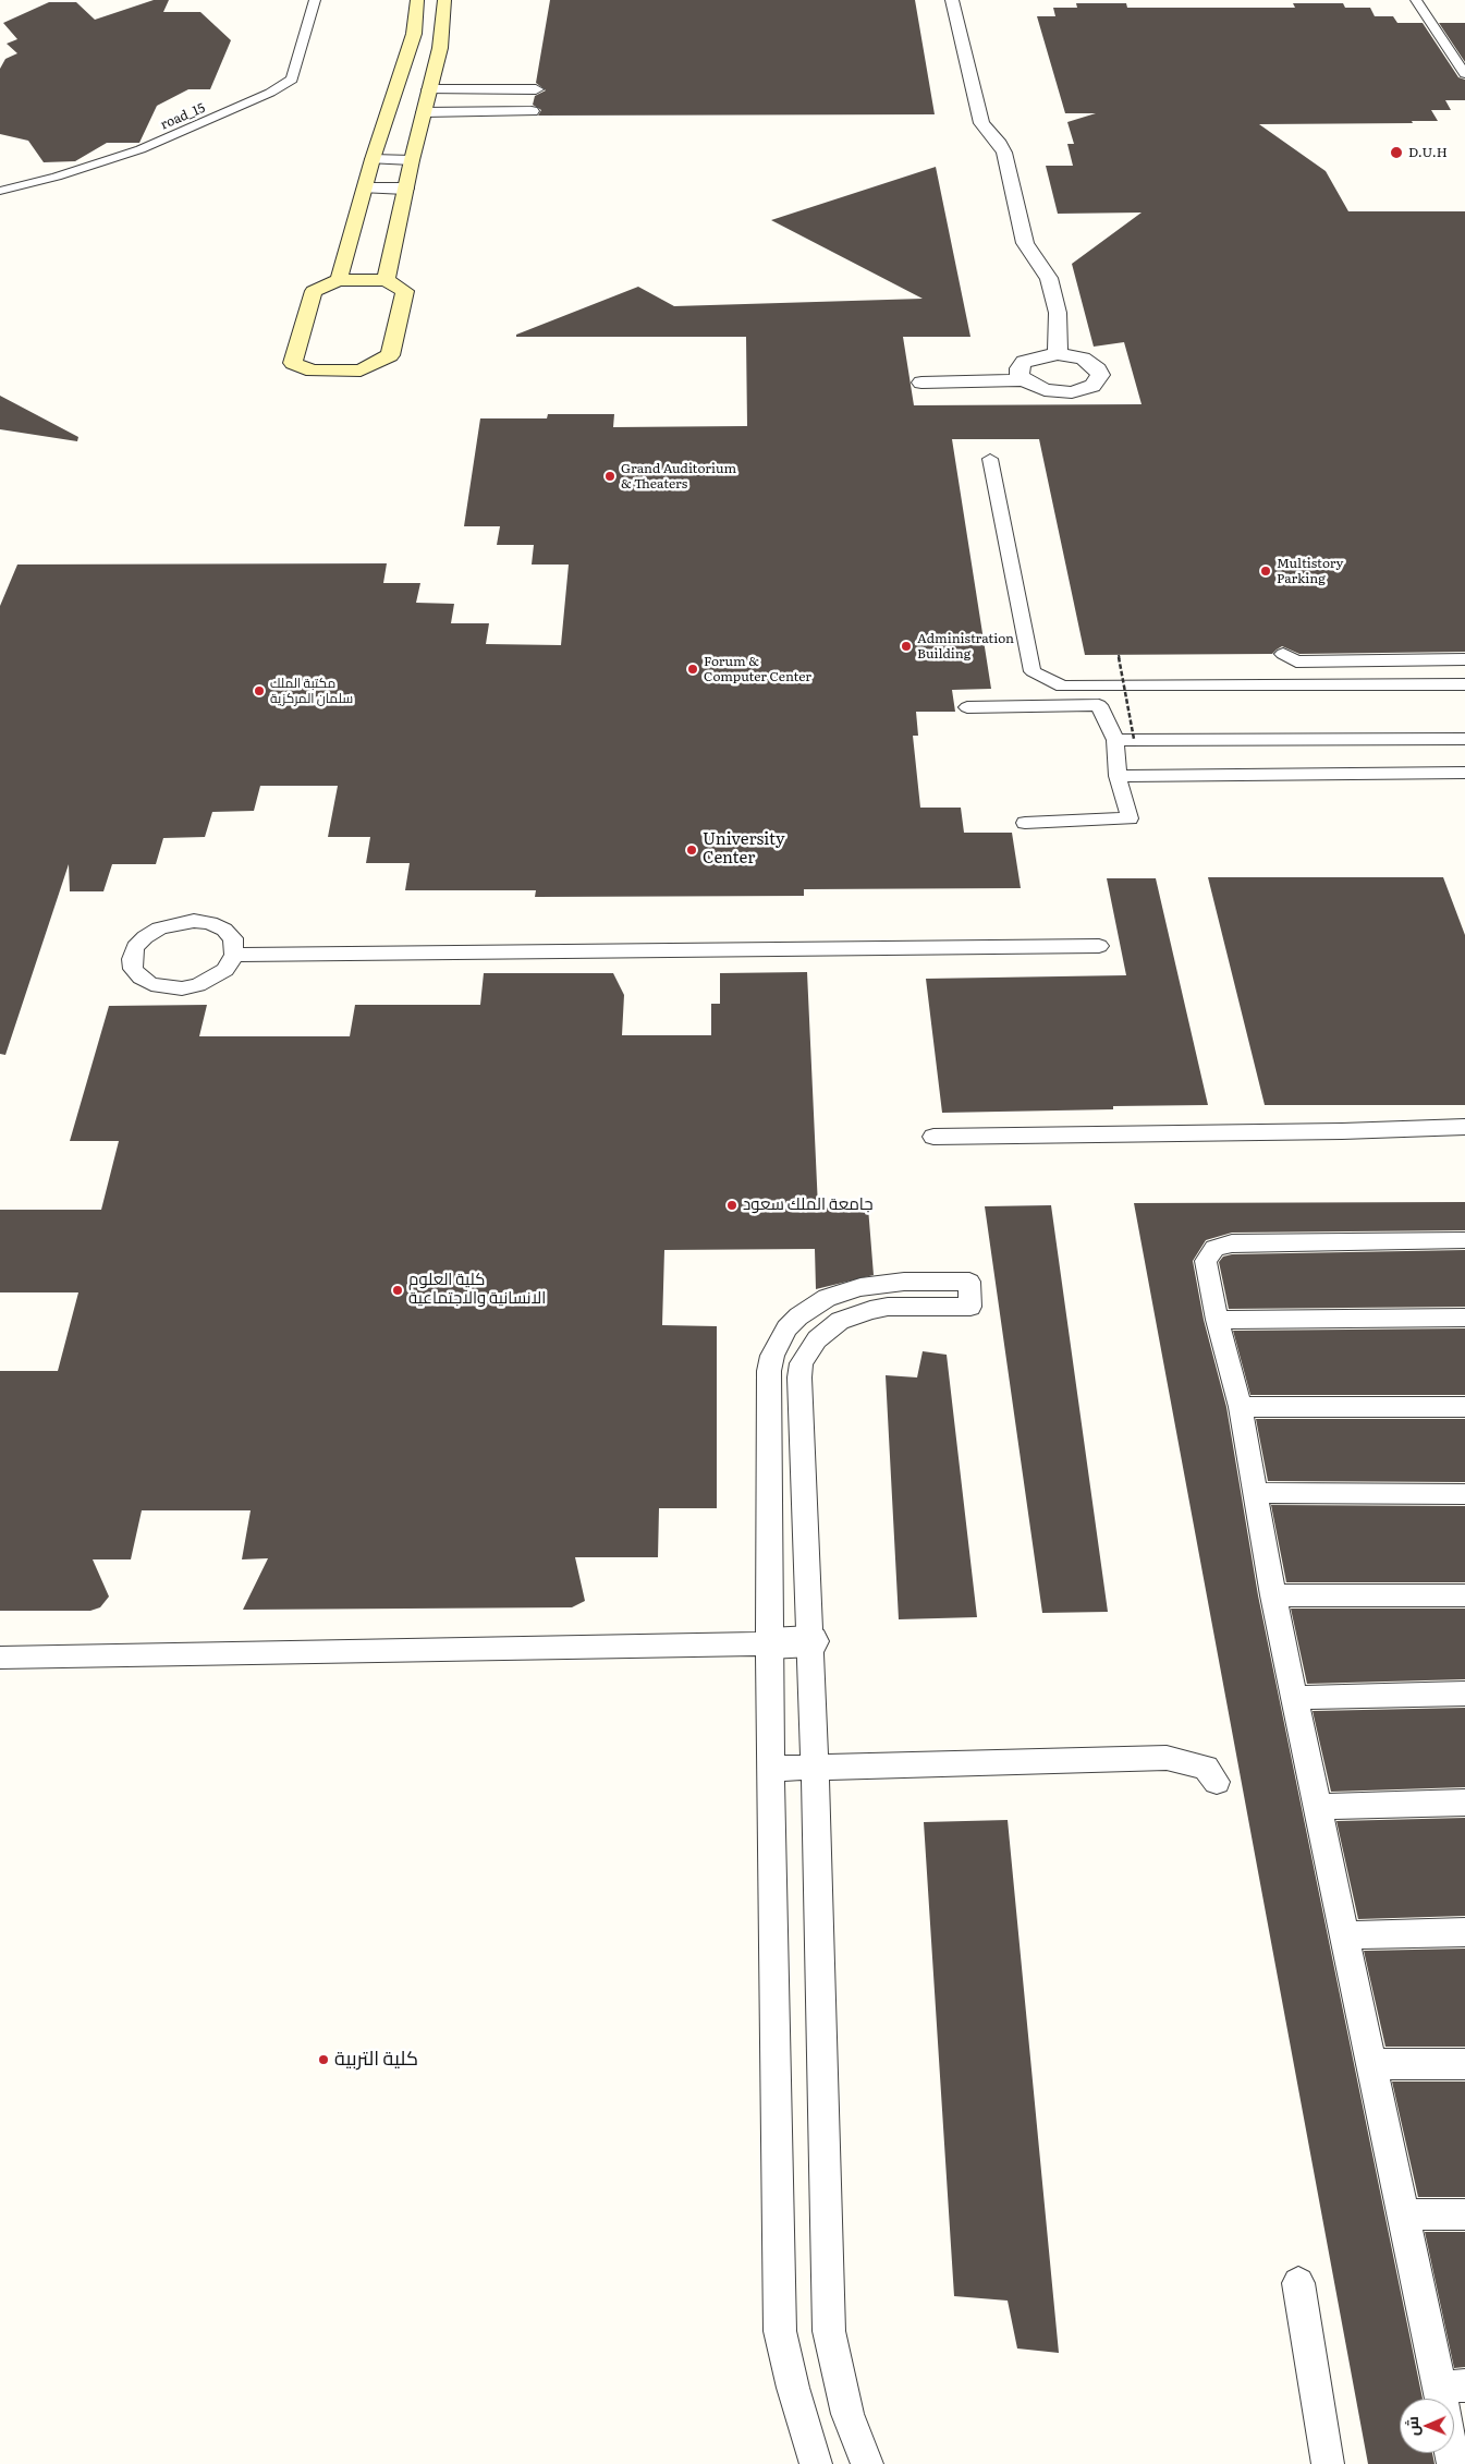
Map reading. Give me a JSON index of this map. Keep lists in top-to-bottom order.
{
  "streets": {
    "lane": ["road_15"]
  },
  "places": [
    "D.U.H",
    "Grand Auditorium & Theaters",
    "Multistory Parking",
    "Administration Building",
    "Forum & Computer Center",
    "مكتبة الملك سلمان المركزية",
    "University Center",
    "جامعة الملك سعود",
    "كلية العلوم الانسانية والاجتماعية",
    "كلية التربية"
  ],
  "north": "left"
}
